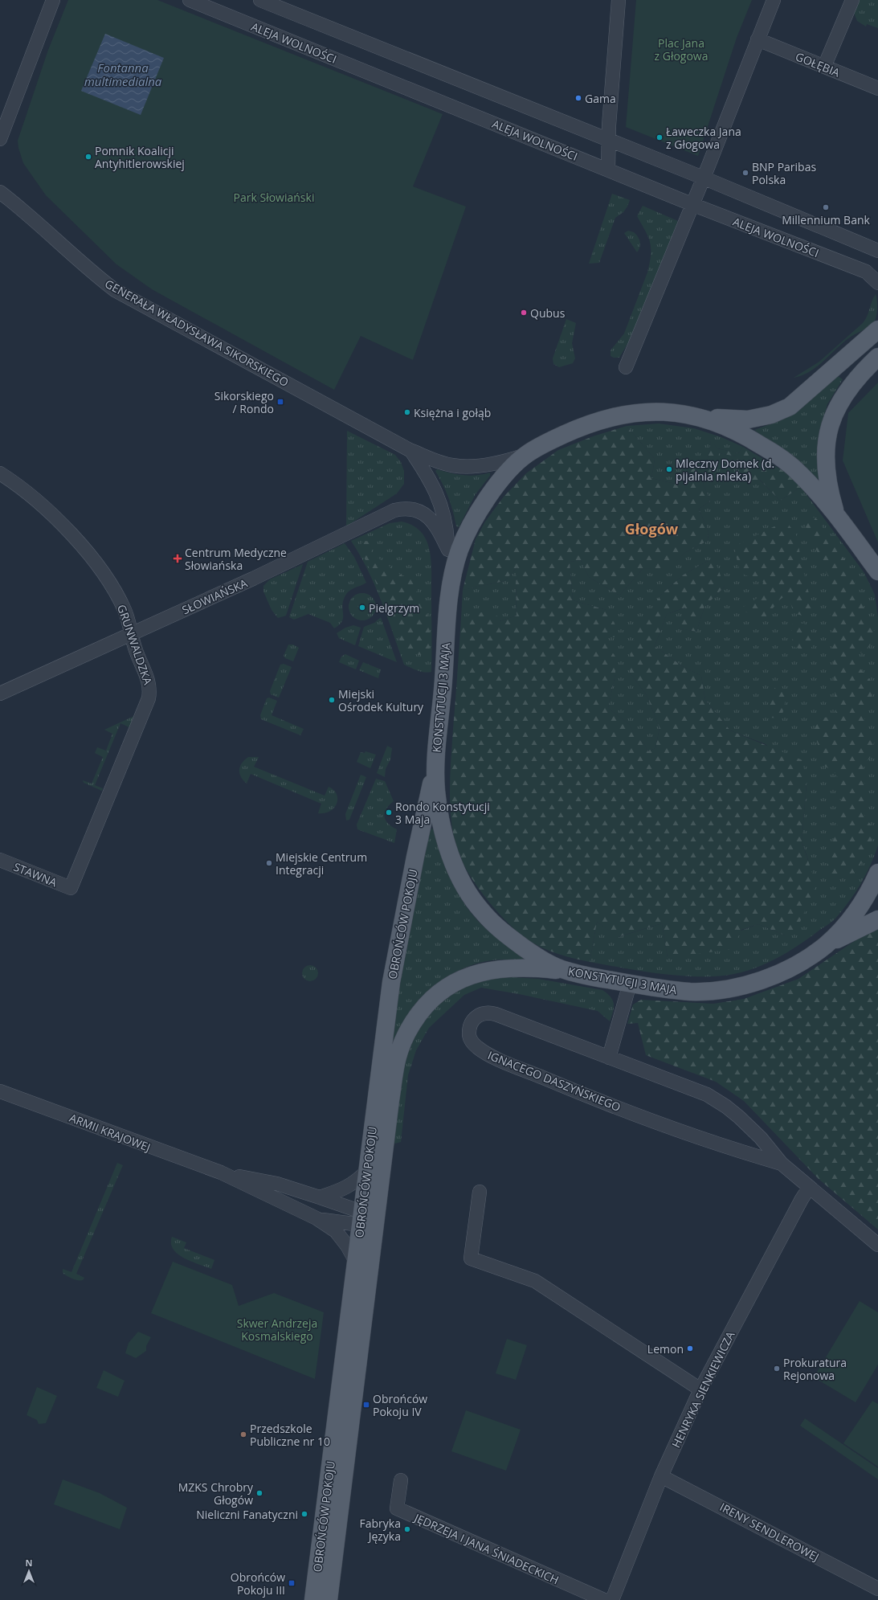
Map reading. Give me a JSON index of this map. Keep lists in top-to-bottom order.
{
  "streets": {
    "main road": ["KONSTYTUCJI 3 MAJA", "OBROŃCÓW POKOJU"],
    "street": [
      "ALEJA WOLNOŚCI",
      "GOŁĘBIA",
      "GENERAŁA WŁADYSŁAWA SIKORSKIEGO",
      "SŁOWIAŃSKA",
      "GRUNWALDZKA",
      "STAWNA",
      "IGNACEGO DASZYŃSKIEGO",
      "ARMII KRAJOWEJ",
      "HENRYKA SIENKIEWICZA",
      "IRENY SENDLEROWEJ",
      "JĘDRZEJA I JANA ŚNIADECKICH"
    ]
  },
  "crossings": [
    ["GENERAŁA WŁADYSŁAWA SIKORSKIEGO", "SŁOWIAŃSKA"],
    ["GENERAŁA WŁADYSŁAWA SIKORSKIEGO", "KONSTYTUCJI 3 MAJA"],
    ["SŁOWIAŃSKA", "GRUNWALDZKA"],
    ["GRUNWALDZKA", "STAWNA"],
    ["KONSTYTUCJI 3 MAJA", "OBROŃCÓW POKOJU"],
    ["OBROŃCÓW POKOJU", "ARMII KRAJOWEJ"],
    ["IGNACEGO DASZYŃSKIEGO", "HENRYKA SIENKIEWICZA"],
    ["HENRYKA SIENKIEWICZA", "IRENY SENDLEROWEJ"]
  ],
  "districts": ["Głogów"],
  "water": ["Fontanna multimedialna"],
  "parks": ["Plac Jana z Głogowa", "Park Słowiański", "Skwer Andrzeja Kosmalskiego"],
  "places": {
    "other": [
      "Gama",
      "Ławeczka Jana z Głogowa",
      "Pomnik Koalicji Antyhitlerowskiej",
      "BNP Paribas Polska",
      "Millennium Bank",
      "Qubus",
      "Księżna i gołąb",
      "Mleczny Domek (d. pijalnia mleka)",
      "Pielgrzym",
      "Miejski Ośrodek Kultury",
      "Rondo Konstytucji 3 Maja",
      "Miejskie Centrum Integracji",
      "Lemon",
      "Prokuratura Rejonowa",
      "Przedszkole Publiczne nr 10",
      "MZKS Chrobry Głogów",
      "Nieliczni Fanatyczni",
      "Fabryka Języka"
    ],
    "transit": ["Sikorskiego / Rondo", "Obrońców Pokoju IV", "Obrońców Pokoju III"],
    "health": ["Centrum Medyczne Słowiańska"]
  },
  "north": "top"
}
